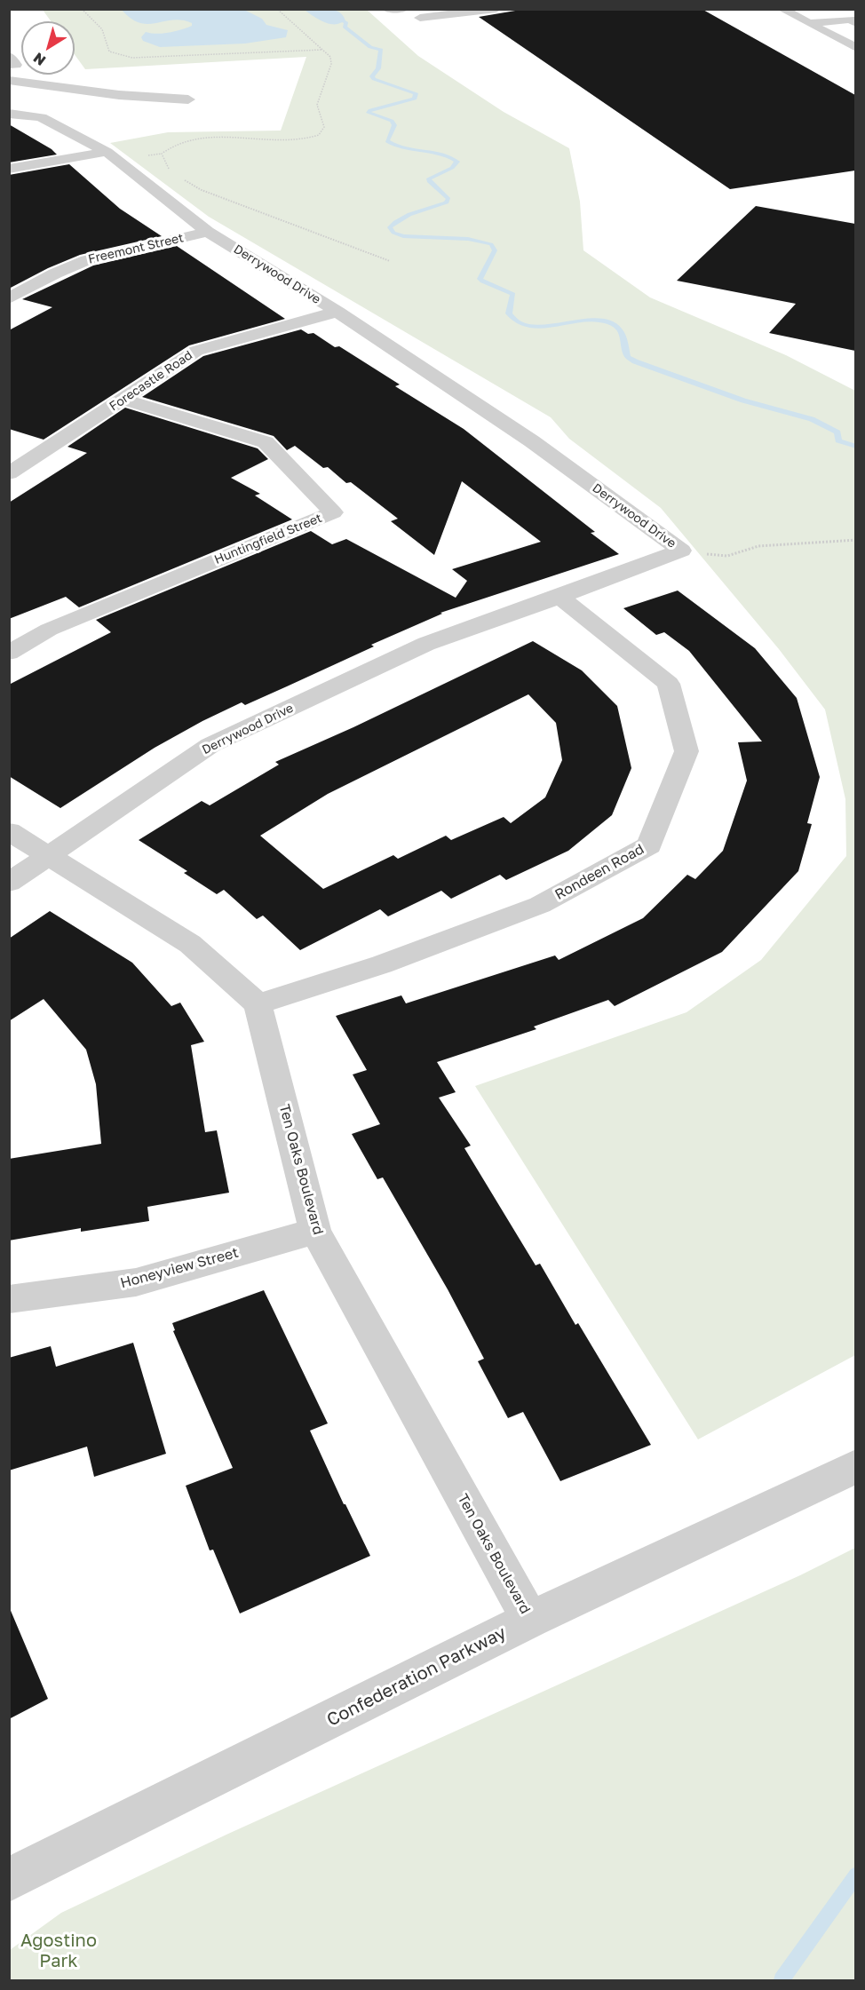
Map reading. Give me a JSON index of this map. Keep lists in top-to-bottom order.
{
  "streets": {
    "street": [
      "Freemont Street",
      "Derrywood Drive",
      "Forecastle Road",
      "Huntingfield Street",
      "Rondeen Road",
      "Ten Oaks Boulevard",
      "Honeyview Street",
      "Confederation Parkway"
    ]
  },
  "crossings": [
    ["Freemont Street", "Derrywood Drive"],
    ["Derrywood Drive", "Forecastle Road"],
    ["Derrywood Drive", "Rondeen Road"],
    ["Forecastle Road", "Huntingfield Street"],
    ["Rondeen Road", "Ten Oaks Boulevard"],
    ["Ten Oaks Boulevard", "Honeyview Street"],
    ["Ten Oaks Boulevard", "Confederation Parkway"]
  ],
  "parks": ["Agostino Park"],
  "north": "bottom left"
}
